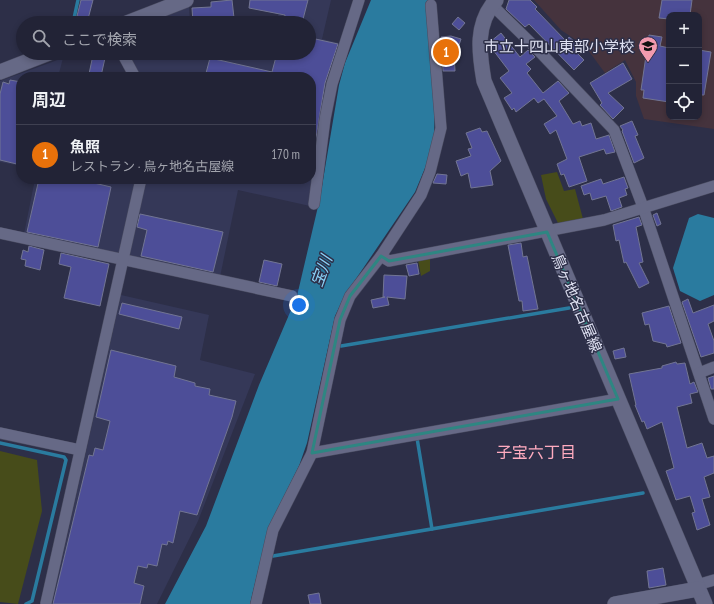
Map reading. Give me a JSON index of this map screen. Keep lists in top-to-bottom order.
{
  "streets": {
    "main road": ["鳥ヶ地名古屋線"]
  },
  "districts": ["子宝六丁目"],
  "water": ["宝川"],
  "places": {
    "school or university": ["市立十四山東部小学校"]
  },
  "page": {
    "map_buttons": ["+", "−"],
    "search": "ここで検索",
    "pins": "1",
    "heading": "周辺",
    "list": [
      {
        "mark": "1",
        "name": "魚照",
        "note": "レストラン · 鳥ヶ地名古屋線",
        "value": "170 m"
      }
    ]
  }
}
